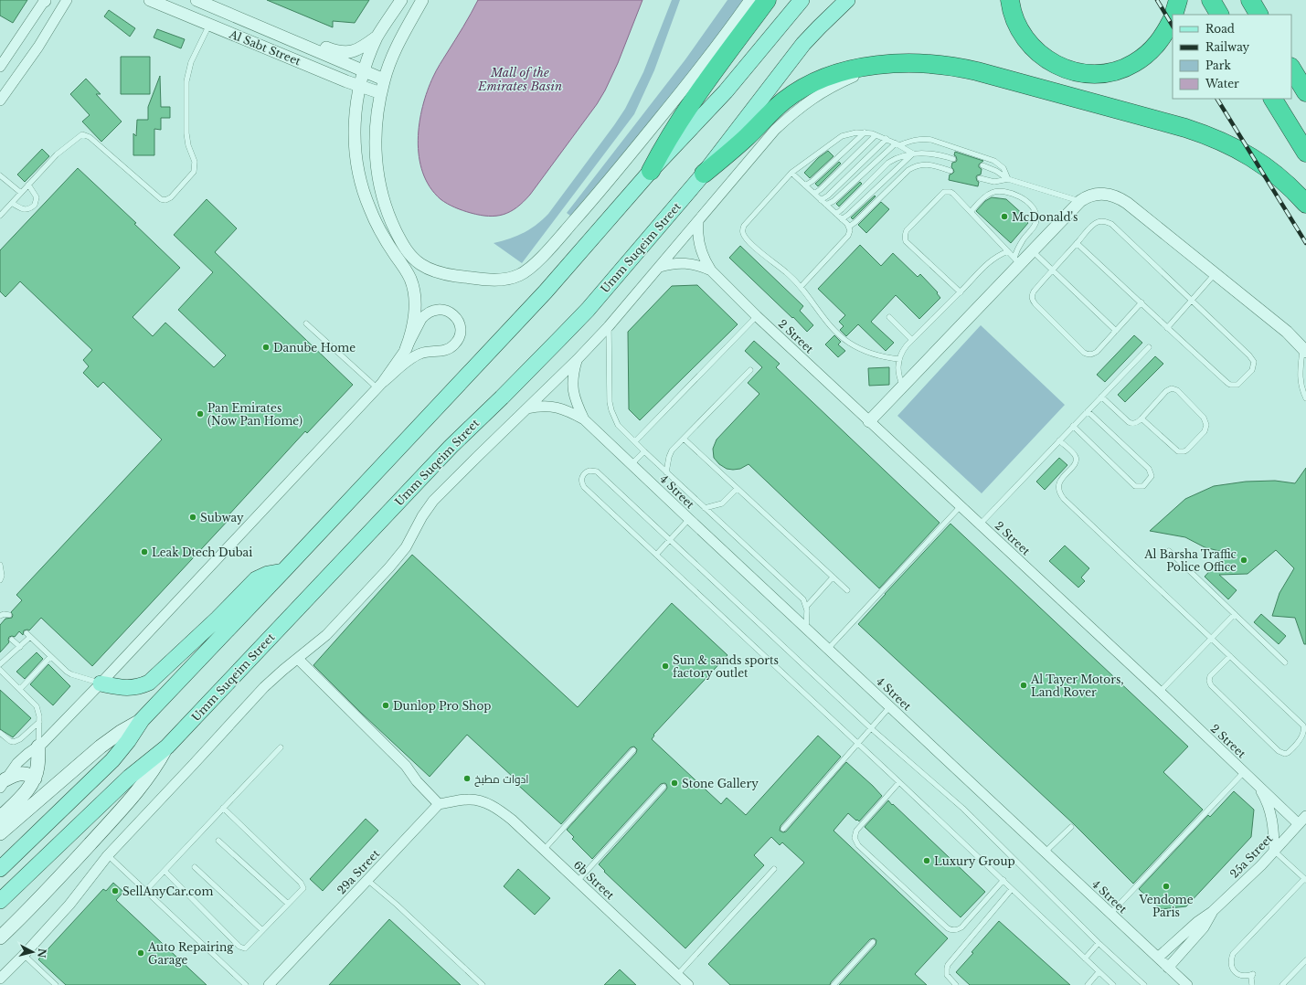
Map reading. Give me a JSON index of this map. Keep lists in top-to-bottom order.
{
  "streets": {
    "main road": ["Umm Suqeim Street"],
    "street": [
      "Al Sabt Street",
      "2 Street",
      "4 Street",
      "25a Street",
      "29a Street",
      "6b Street"
    ]
  },
  "crossings": [
    ["2 Street", "25a Street"],
    ["4 Street", "25a Street"],
    ["29a Street", "6b Street"]
  ],
  "water": ["Mall of the Emirates Basin"],
  "places": [
    "McDonald's",
    "Danube Home",
    "Pan Emirates (Now Pan Home)",
    "Subway",
    "Leak Dtech Dubai",
    "Al Barsha Traffic Police Office",
    "Sun & sands sports factory outlet",
    "Al Tayer Motors, Land Rover",
    "Dunlop Pro Shop",
    "ادوات مطبخ",
    "Stone Gallery",
    "Luxury Group",
    "Vendome Paris",
    "SellAnyCar.com",
    "Auto Repairing Garage"
  ],
  "legend": [
    "Road",
    "Railway",
    "Park",
    "Water"
  ],
  "north": "right"
}
